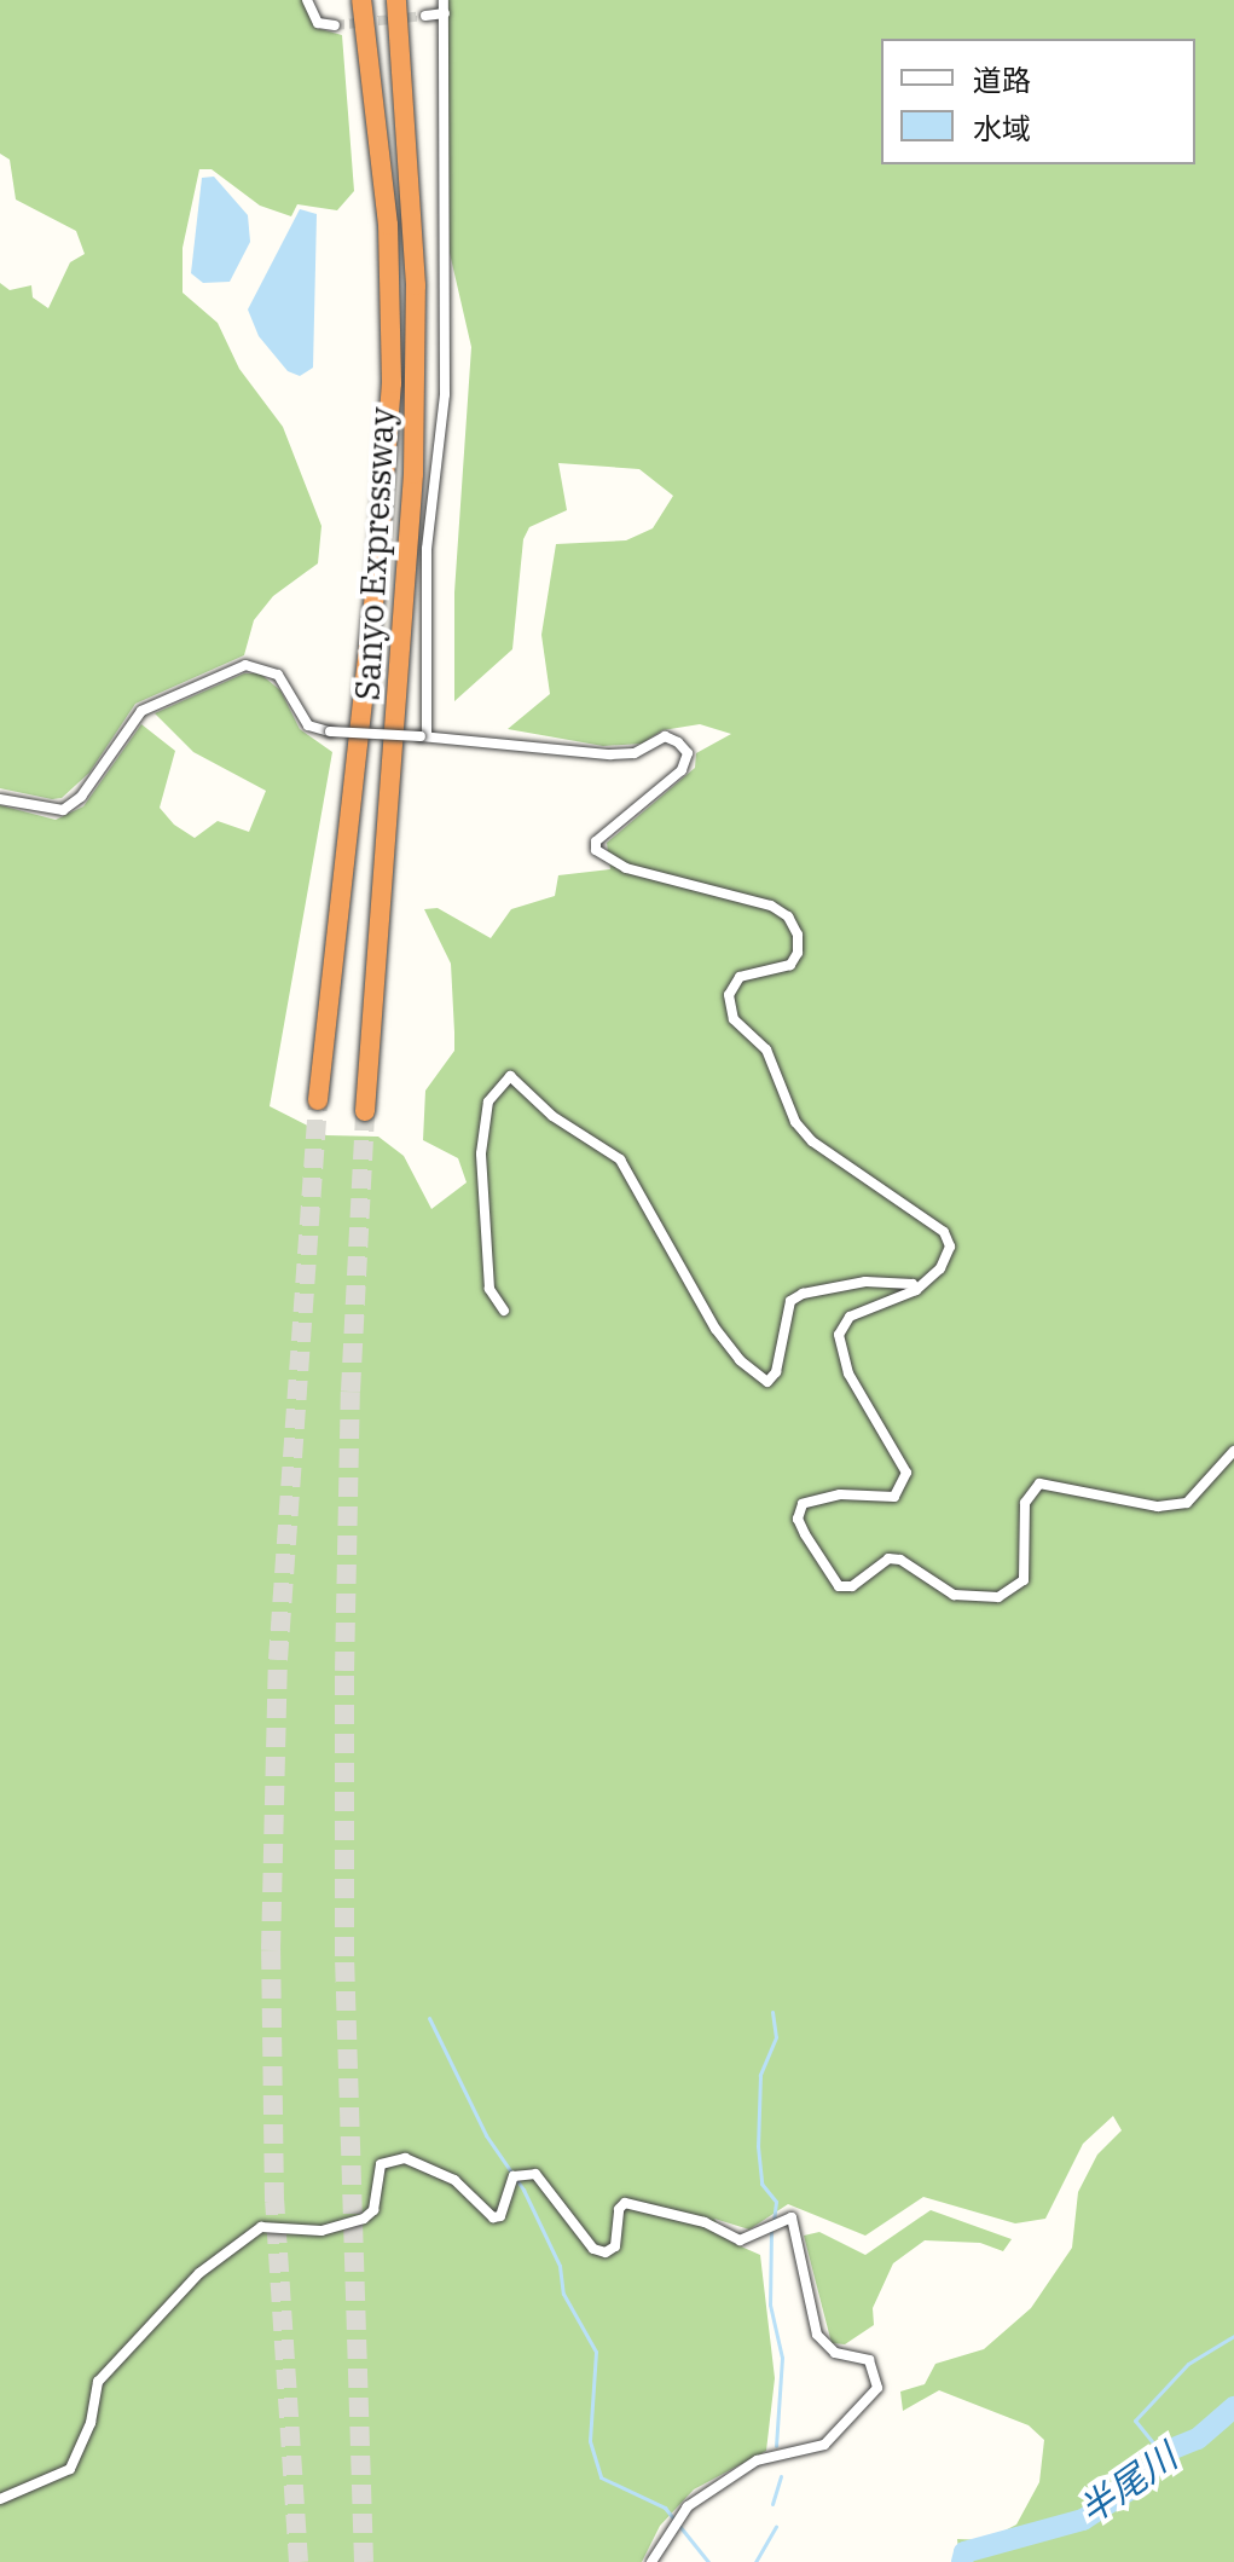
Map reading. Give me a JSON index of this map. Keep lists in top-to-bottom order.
{
  "streets": {
    "highway": ["Sanyo Expressway"]
  },
  "water": ["半尾川"],
  "legend": ["道路", "水域"]
}
